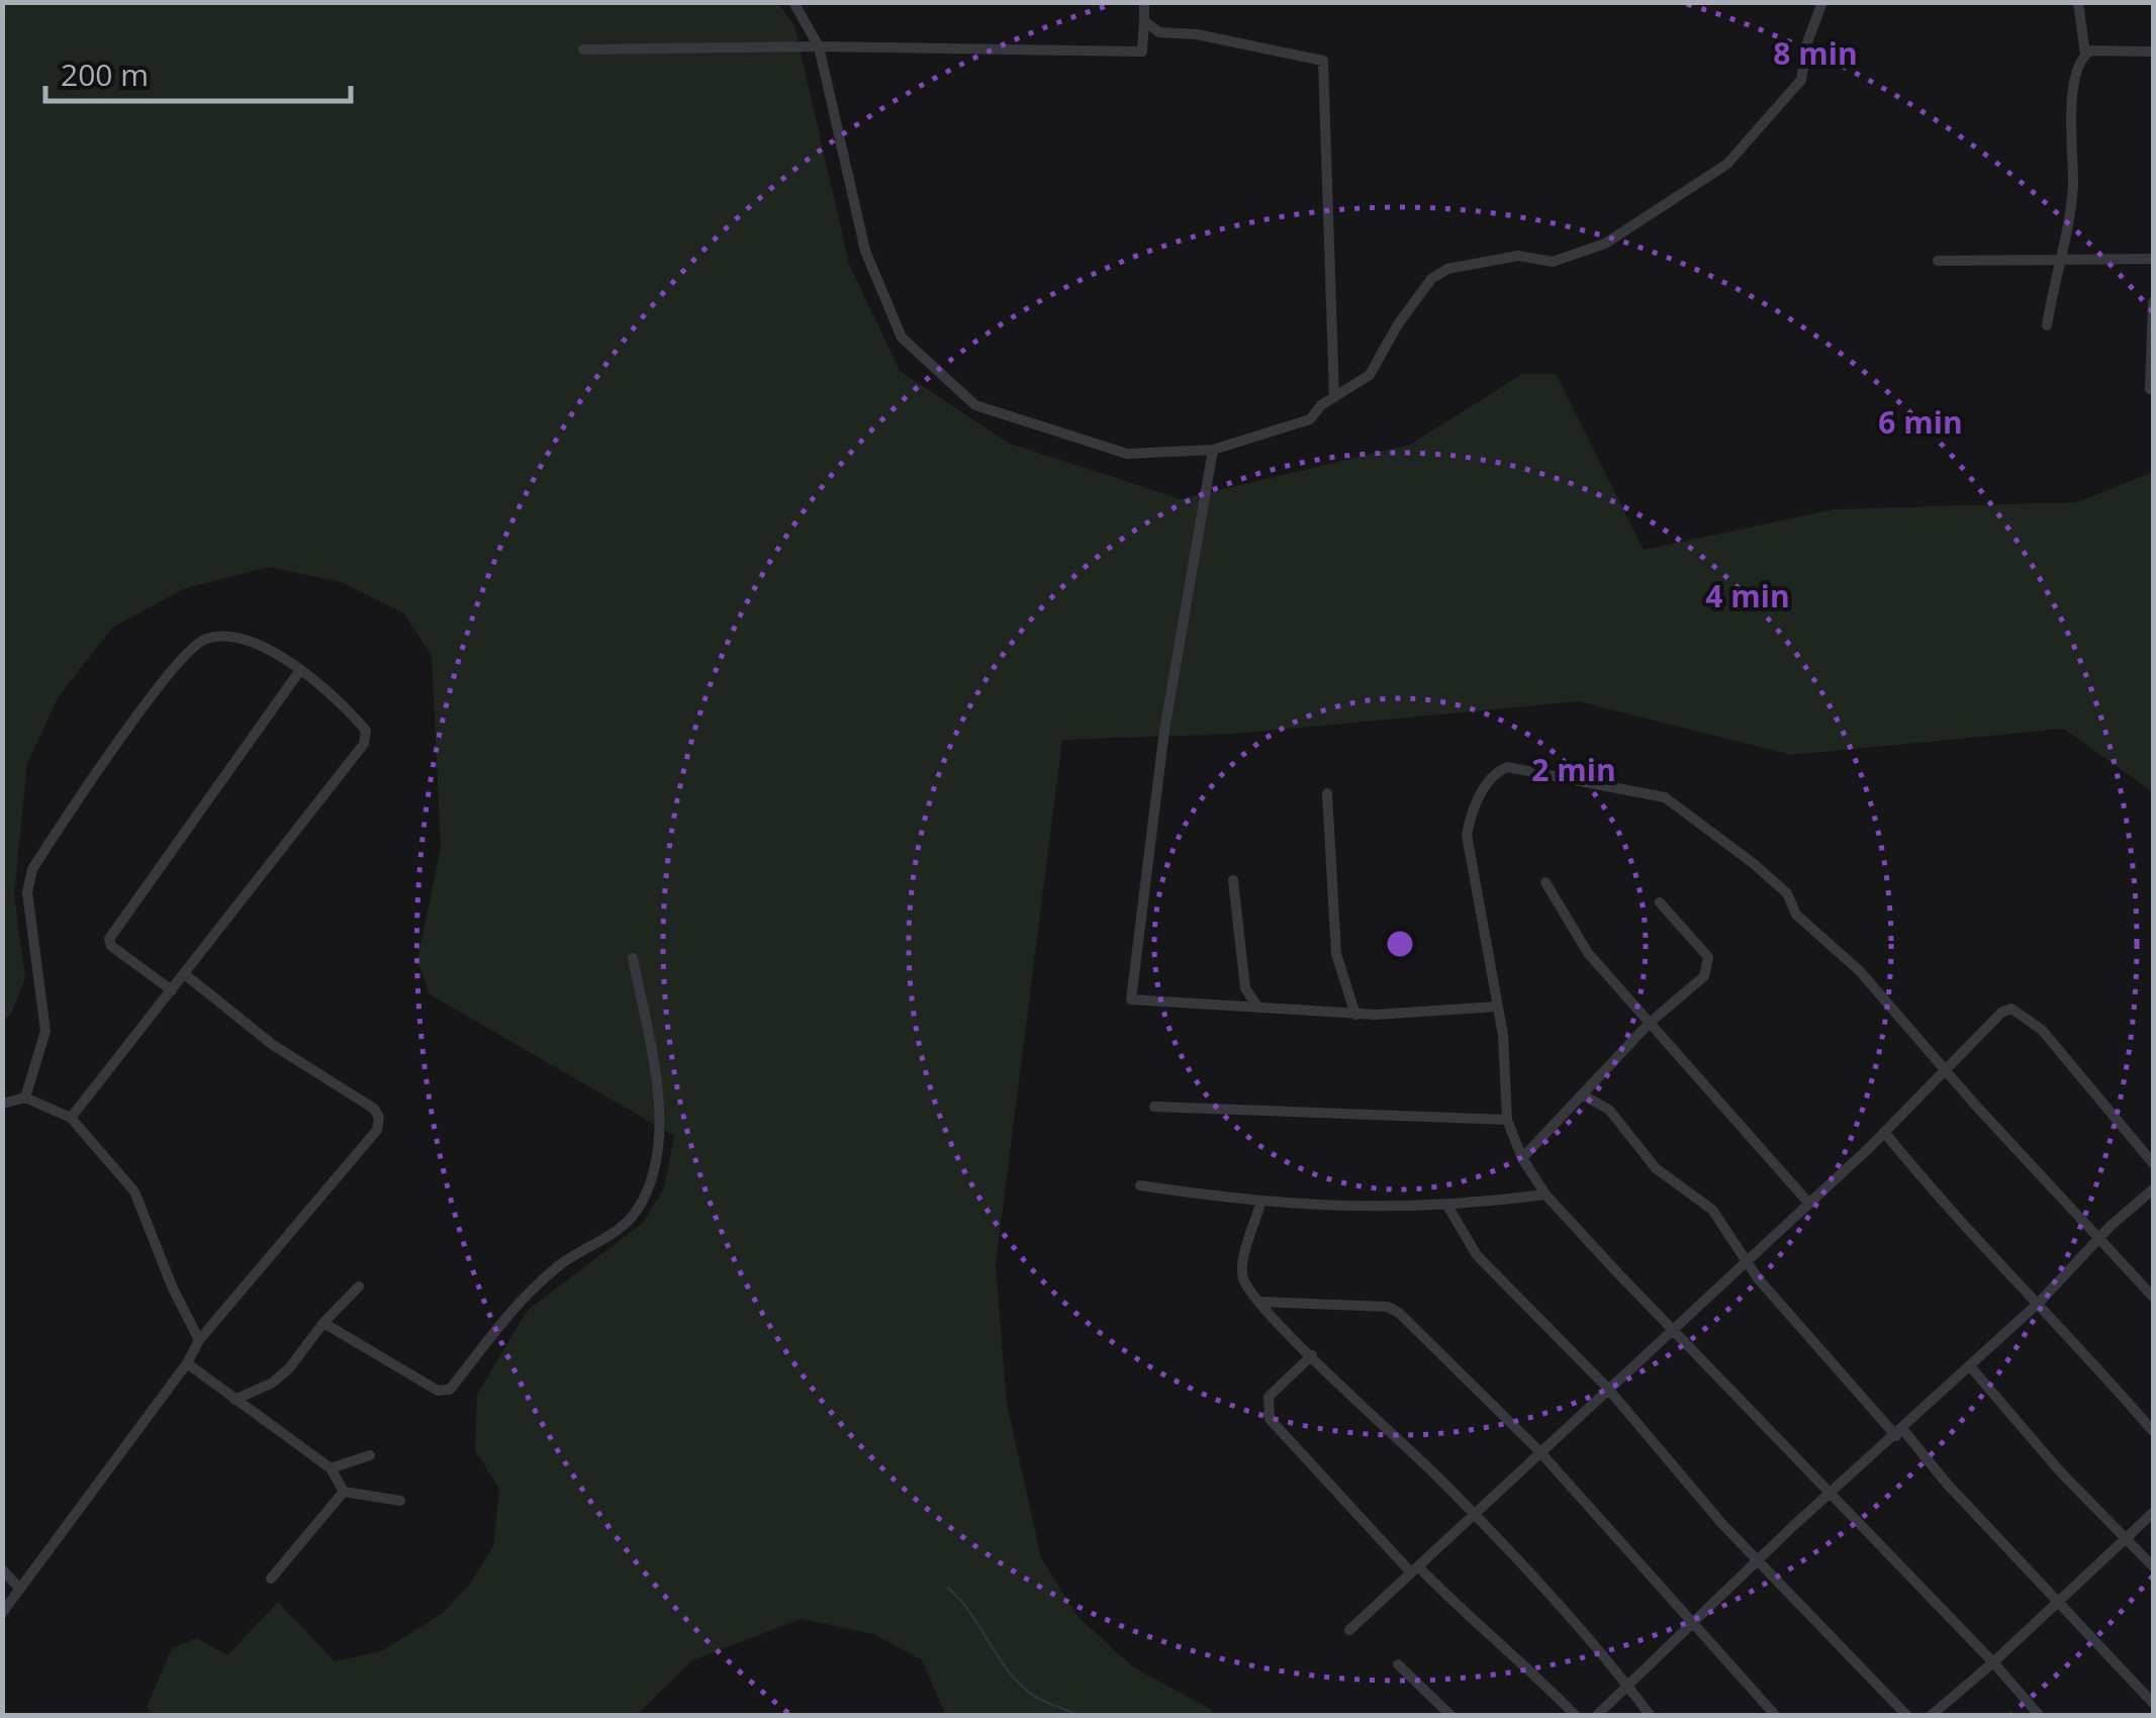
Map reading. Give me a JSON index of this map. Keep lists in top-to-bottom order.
{
  "scale_bar": "200 m",
  "rings": [
    "8 min",
    "6 min",
    "4 min",
    "2 min"
  ]
}
